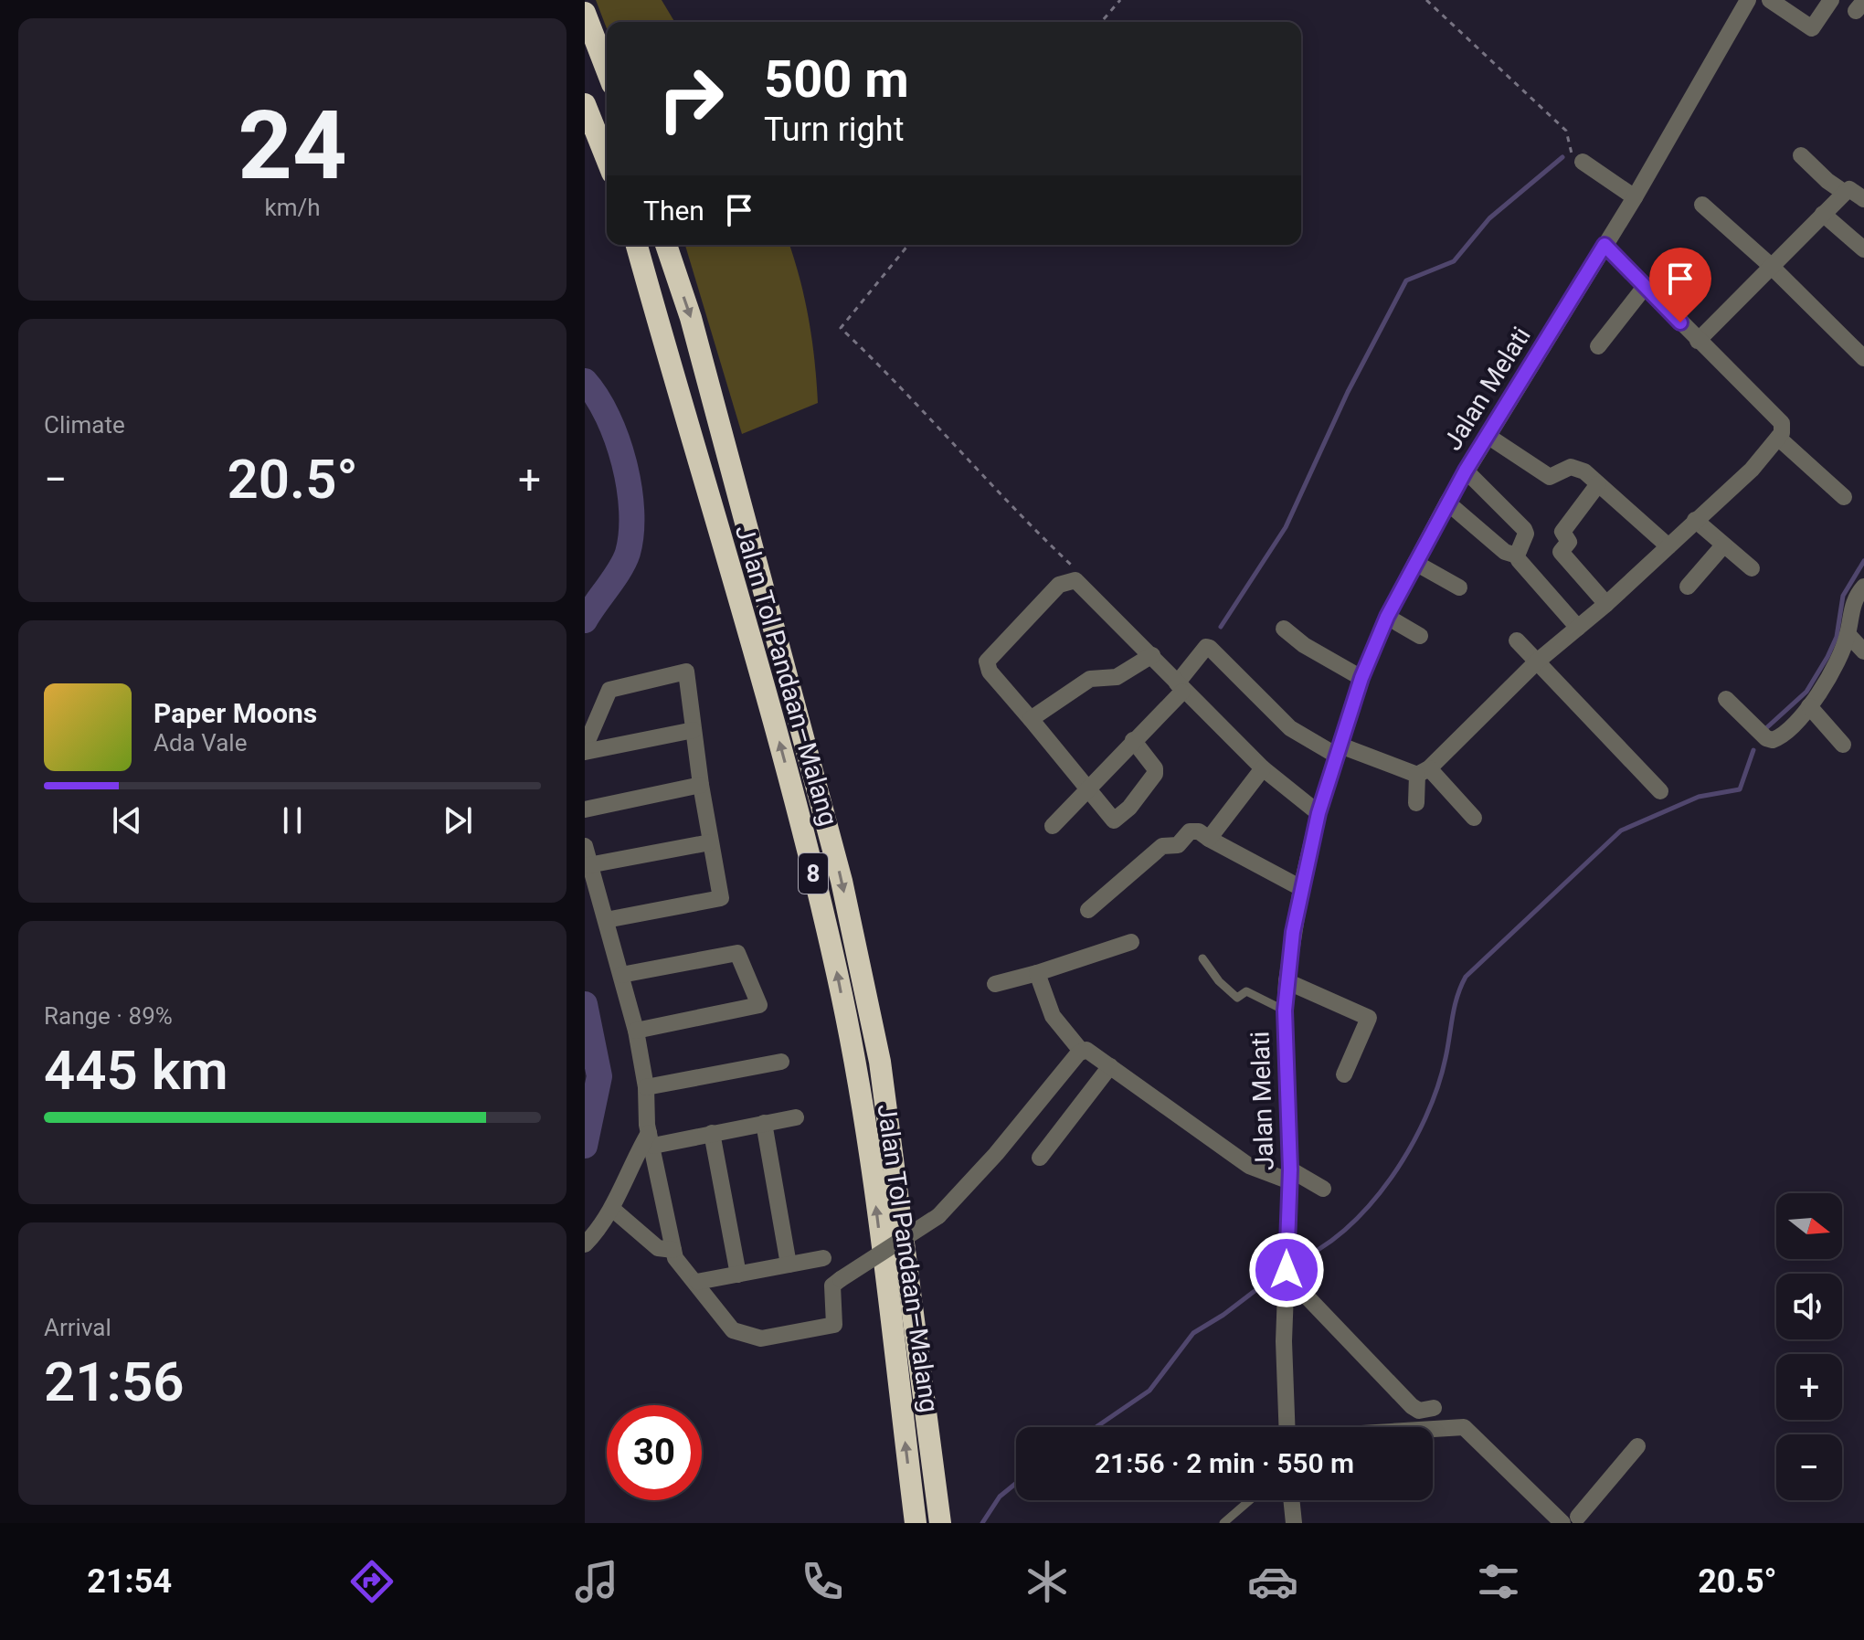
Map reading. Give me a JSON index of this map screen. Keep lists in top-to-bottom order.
{
  "streets": {
    "highway": ["Jalan Tol Pandaan–Malang", "8"],
    "street": ["Jalan Melati"]
  },
  "north": "right",
  "page": {
    "tile": [
      ["24", "km/h"],
      "Climate",
      ["Range · 89%", "445 km"],
      ["Arrival", "21:56"]
    ],
    "turn": ["500 m", "Turn right"],
    "then": "Then",
    "heat": ["−", "20.5°", "+"],
    "song": ["Paper Moons", "Ada Vale"],
    "map_buttons": ["+", "−"],
    "limit": "30",
    "trip": "21:56 · 2 min · 550 m",
    "tabs": ["21:54", "20.5°"]
  }
}
